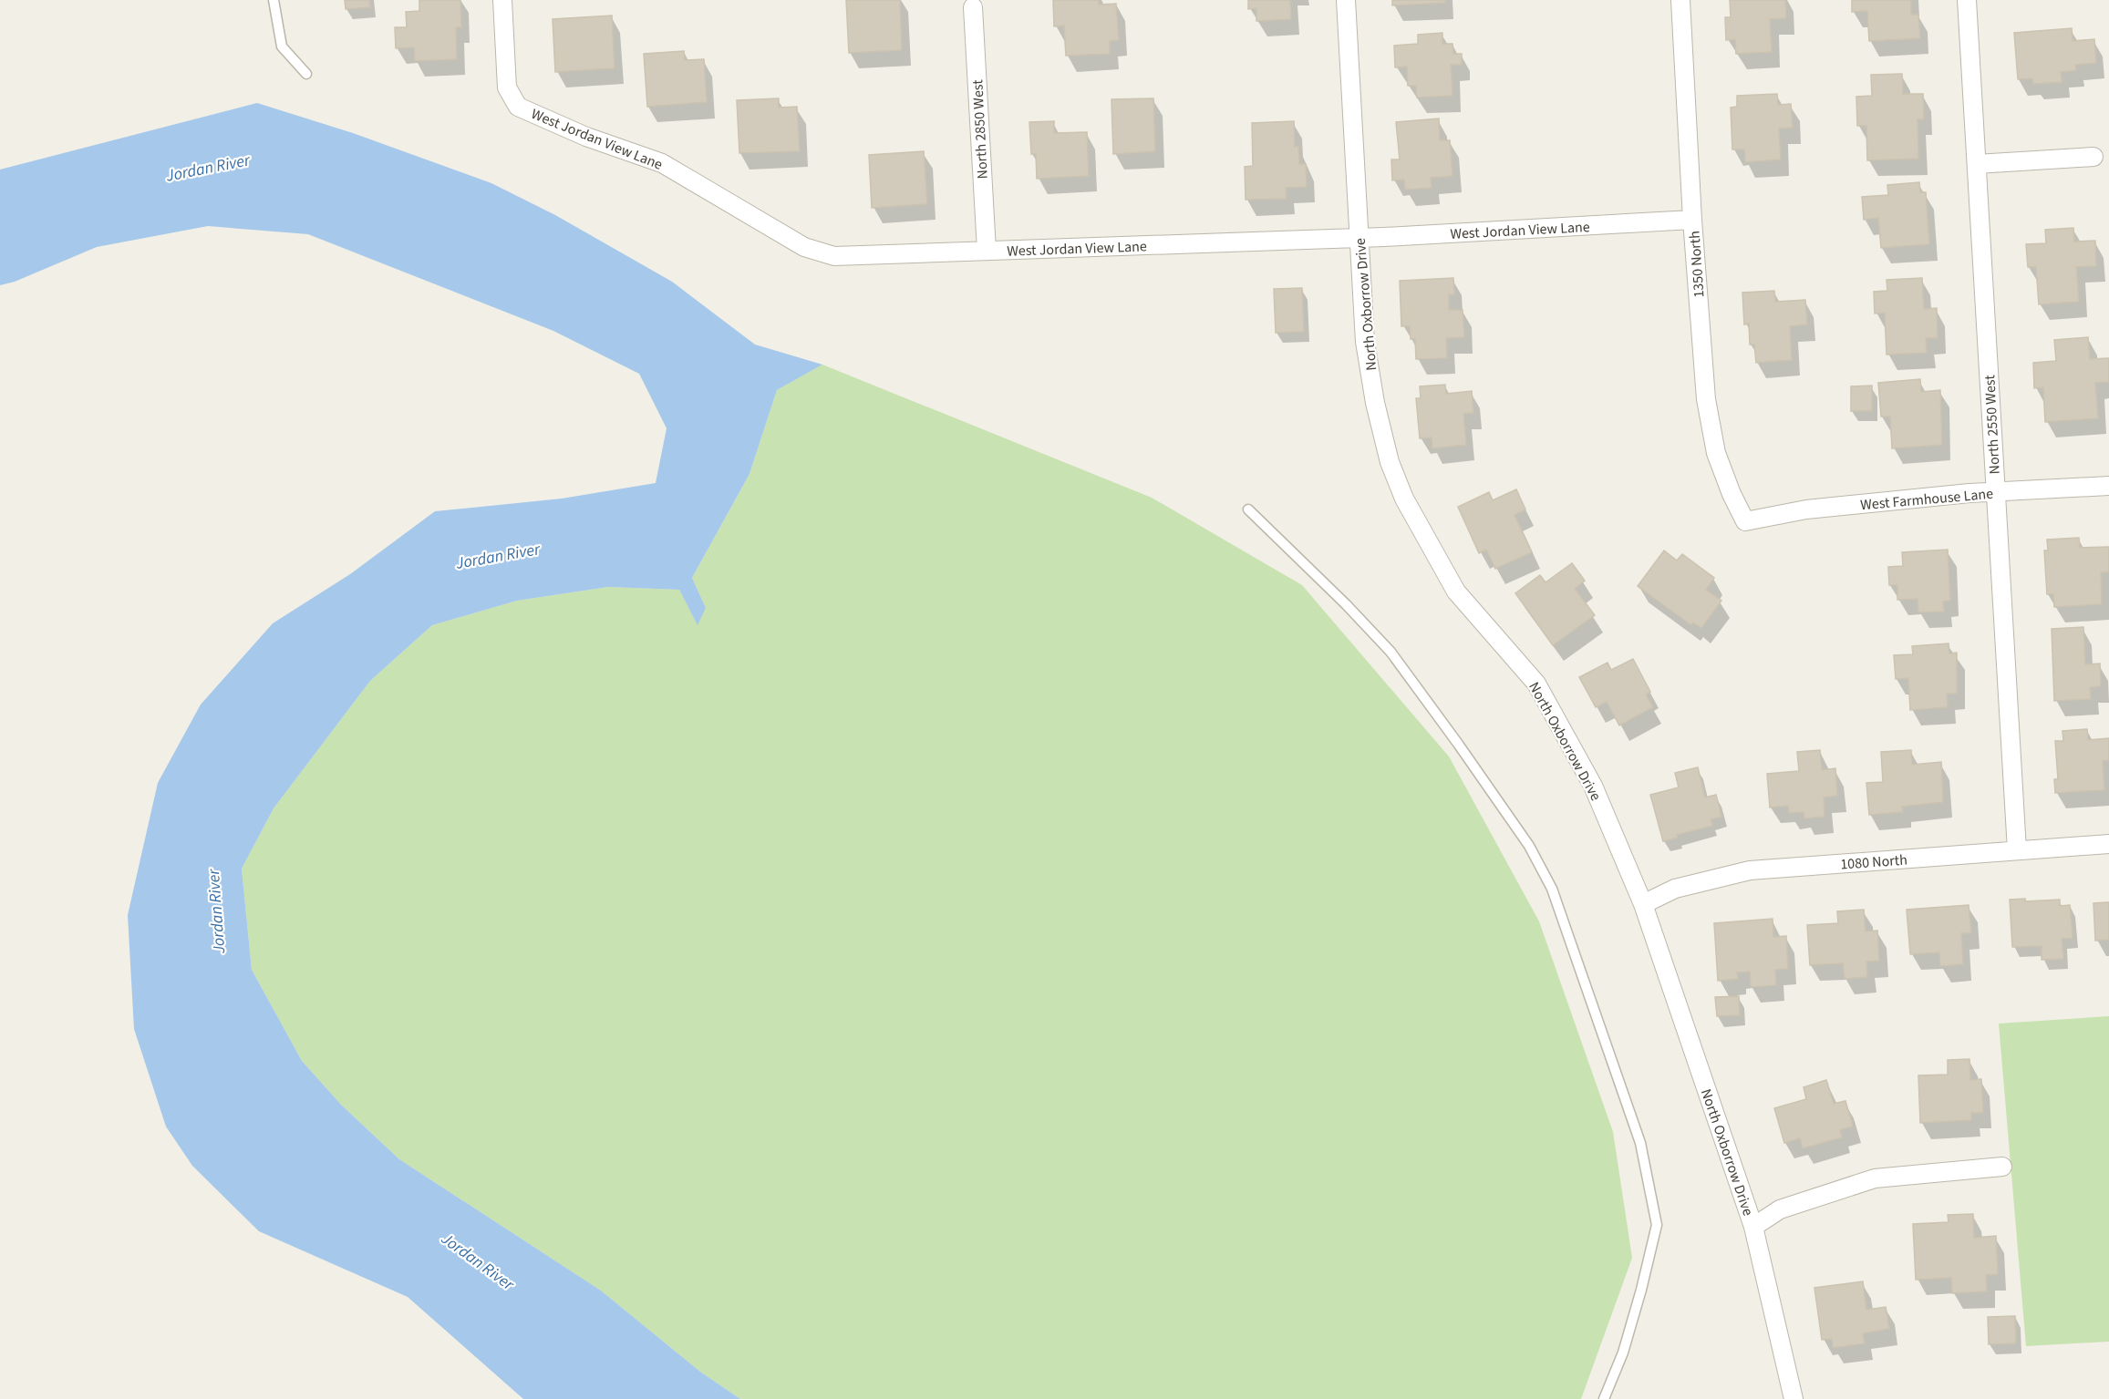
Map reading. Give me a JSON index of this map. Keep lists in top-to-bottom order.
{
  "streets": {
    "street": [
      "North 2850 West",
      "West Jordan View Lane",
      "1350 North",
      "North Oxborrow Drive",
      "North 2550 West",
      "West Farmhouse Lane",
      "1080 North"
    ]
  },
  "crossings": [
    ["North 2850 West", "West Jordan View Lane"],
    ["West Jordan View Lane", "1350 North"],
    ["West Jordan View Lane", "North Oxborrow Drive"],
    ["1350 North", "West Farmhouse Lane"],
    ["North Oxborrow Drive", "1080 North"],
    ["North 2550 West", "West Farmhouse Lane"],
    ["North 2550 West", "1080 North"]
  ],
  "water": ["Jordan River"]
}
